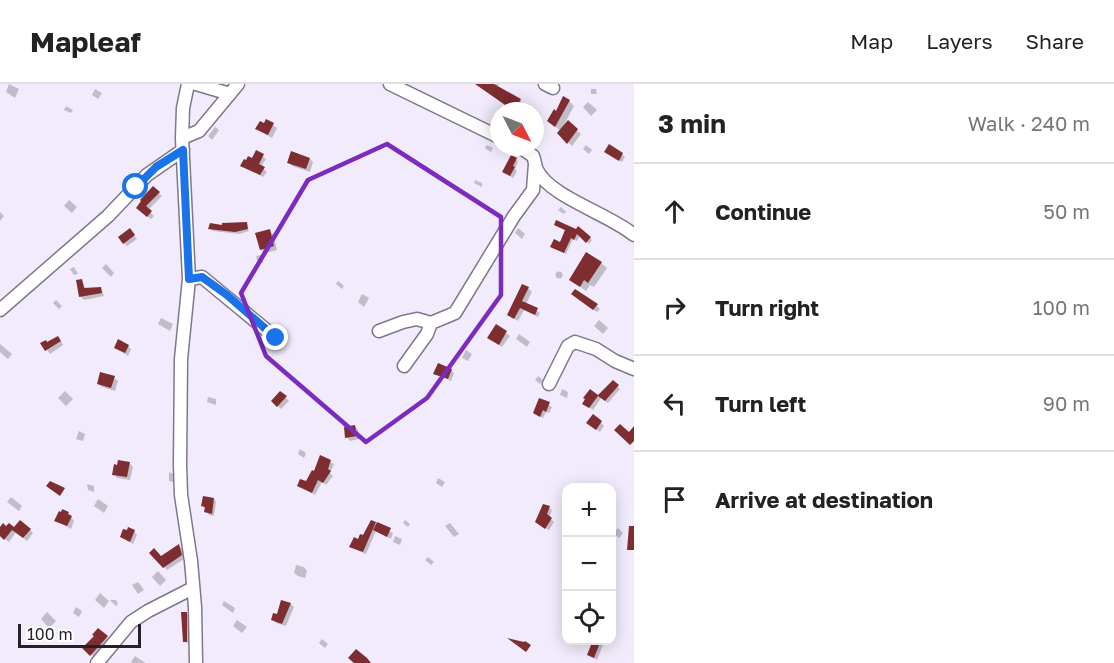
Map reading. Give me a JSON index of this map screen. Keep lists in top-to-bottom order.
{
  "scale_bar": "100 m",
  "north": "bottom right",
  "page": {
    "header": "Mapleaf",
    "nav": ["Map", "Layers", "Share"],
    "heading": ["3 min", "Walk · 240 m"],
    "list": [
      ["Continue", "50 m"],
      ["Turn right", "100 m"],
      ["Turn left", "90 m"],
      "Arrive at destination"
    ],
    "map_buttons": ["+", "−"],
    "scale": "100 m"
  }
}
